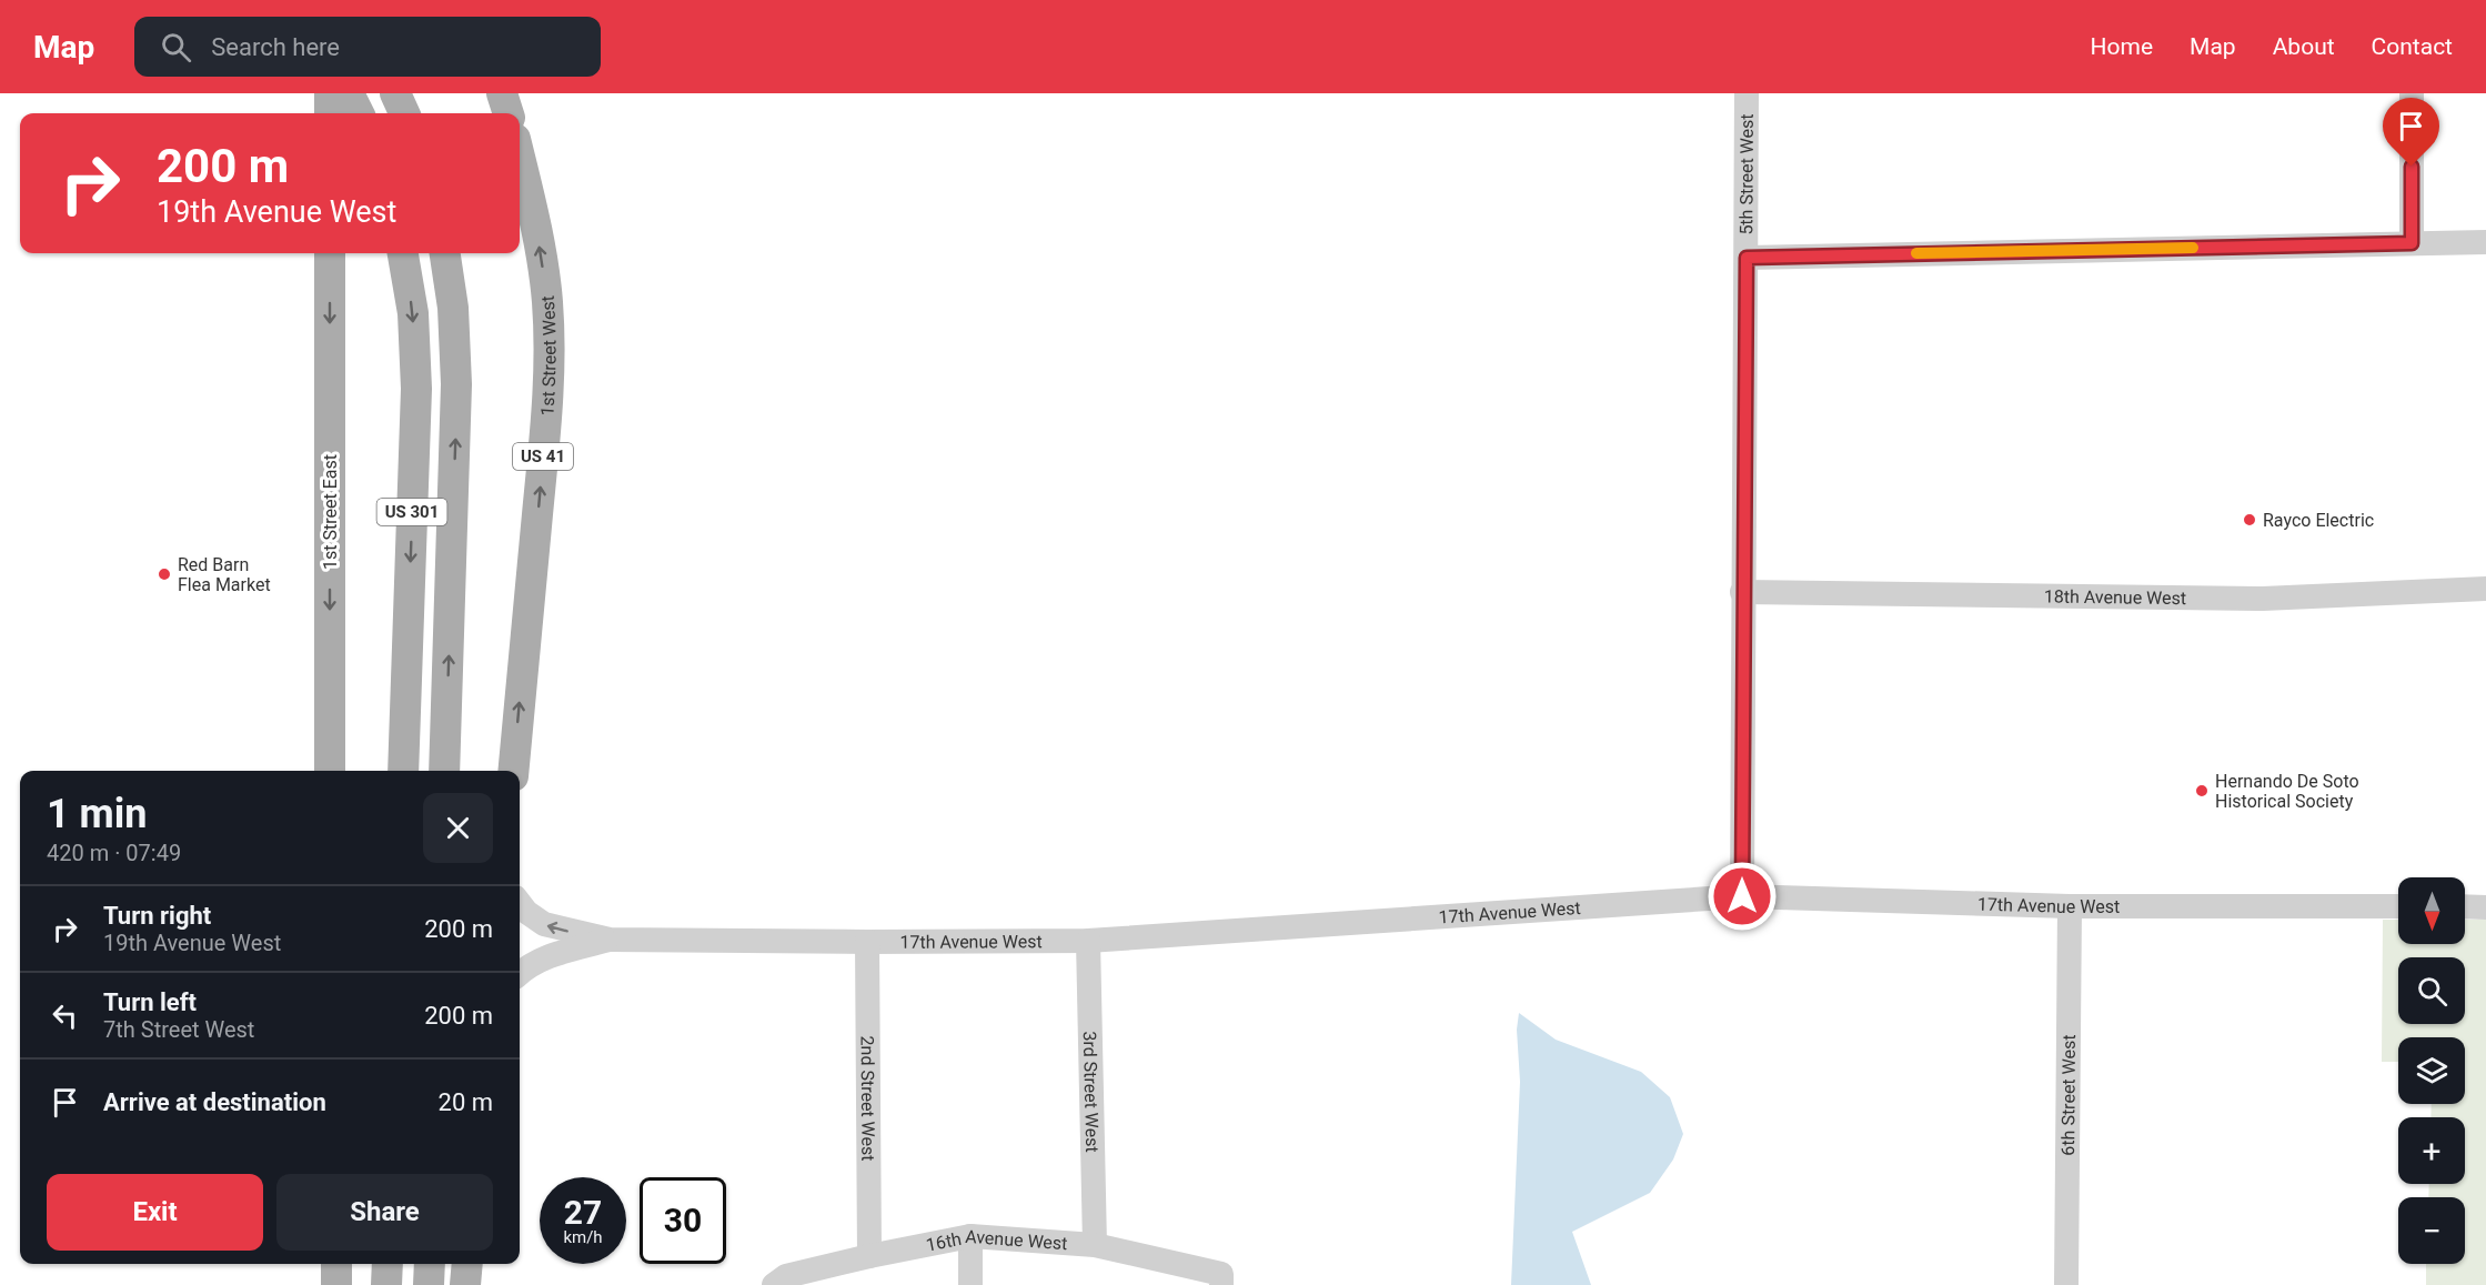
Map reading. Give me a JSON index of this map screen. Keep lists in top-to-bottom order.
{
  "streets": {
    "main road": [
      "1st Street West",
      "US 41",
      "1st Street East",
      "US 301"
    ],
    "street": [
      "5th Street West",
      "18th Avenue West",
      "17th Avenue West",
      "3rd Street West",
      "6th Street West",
      "2nd Street West",
      "16th Avenue West"
    ]
  },
  "crossings": [
    ["5th Street West", "18th Avenue West"],
    ["5th Street West", "17th Avenue West"],
    ["17th Avenue West", "3rd Street West"],
    ["17th Avenue West", "6th Street West"],
    ["17th Avenue West", "2nd Street West"],
    ["3rd Street West", "16th Avenue West"],
    ["2nd Street West", "16th Avenue West"]
  ],
  "places": ["Rayco Electric", "Red Barn Flea Market", "Hernando De Soto Historical Society"],
  "north": "bottom",
  "page": {
    "header": "Map",
    "search": "Search here",
    "nav": [
      "Home",
      "Map",
      "About",
      "Contact"
    ],
    "turn": ["200 m", "19th Avenue West"],
    "heading": ["1 min", "420 m · 07:49"],
    "map_buttons": ["+", "−"],
    "list": [
      {
        "name": "Turn right",
        "note": "19th Avenue West",
        "value": "200 m"
      },
      {
        "name": "Turn left",
        "note": "7th Street West",
        "value": "200 m"
      },
      {
        "name": "Arrive at destination",
        "value": "20 m"
      }
    ],
    "buttons": ["Exit", "Share"],
    "speed": "27 km/h",
    "limit": "30"
  }
}
